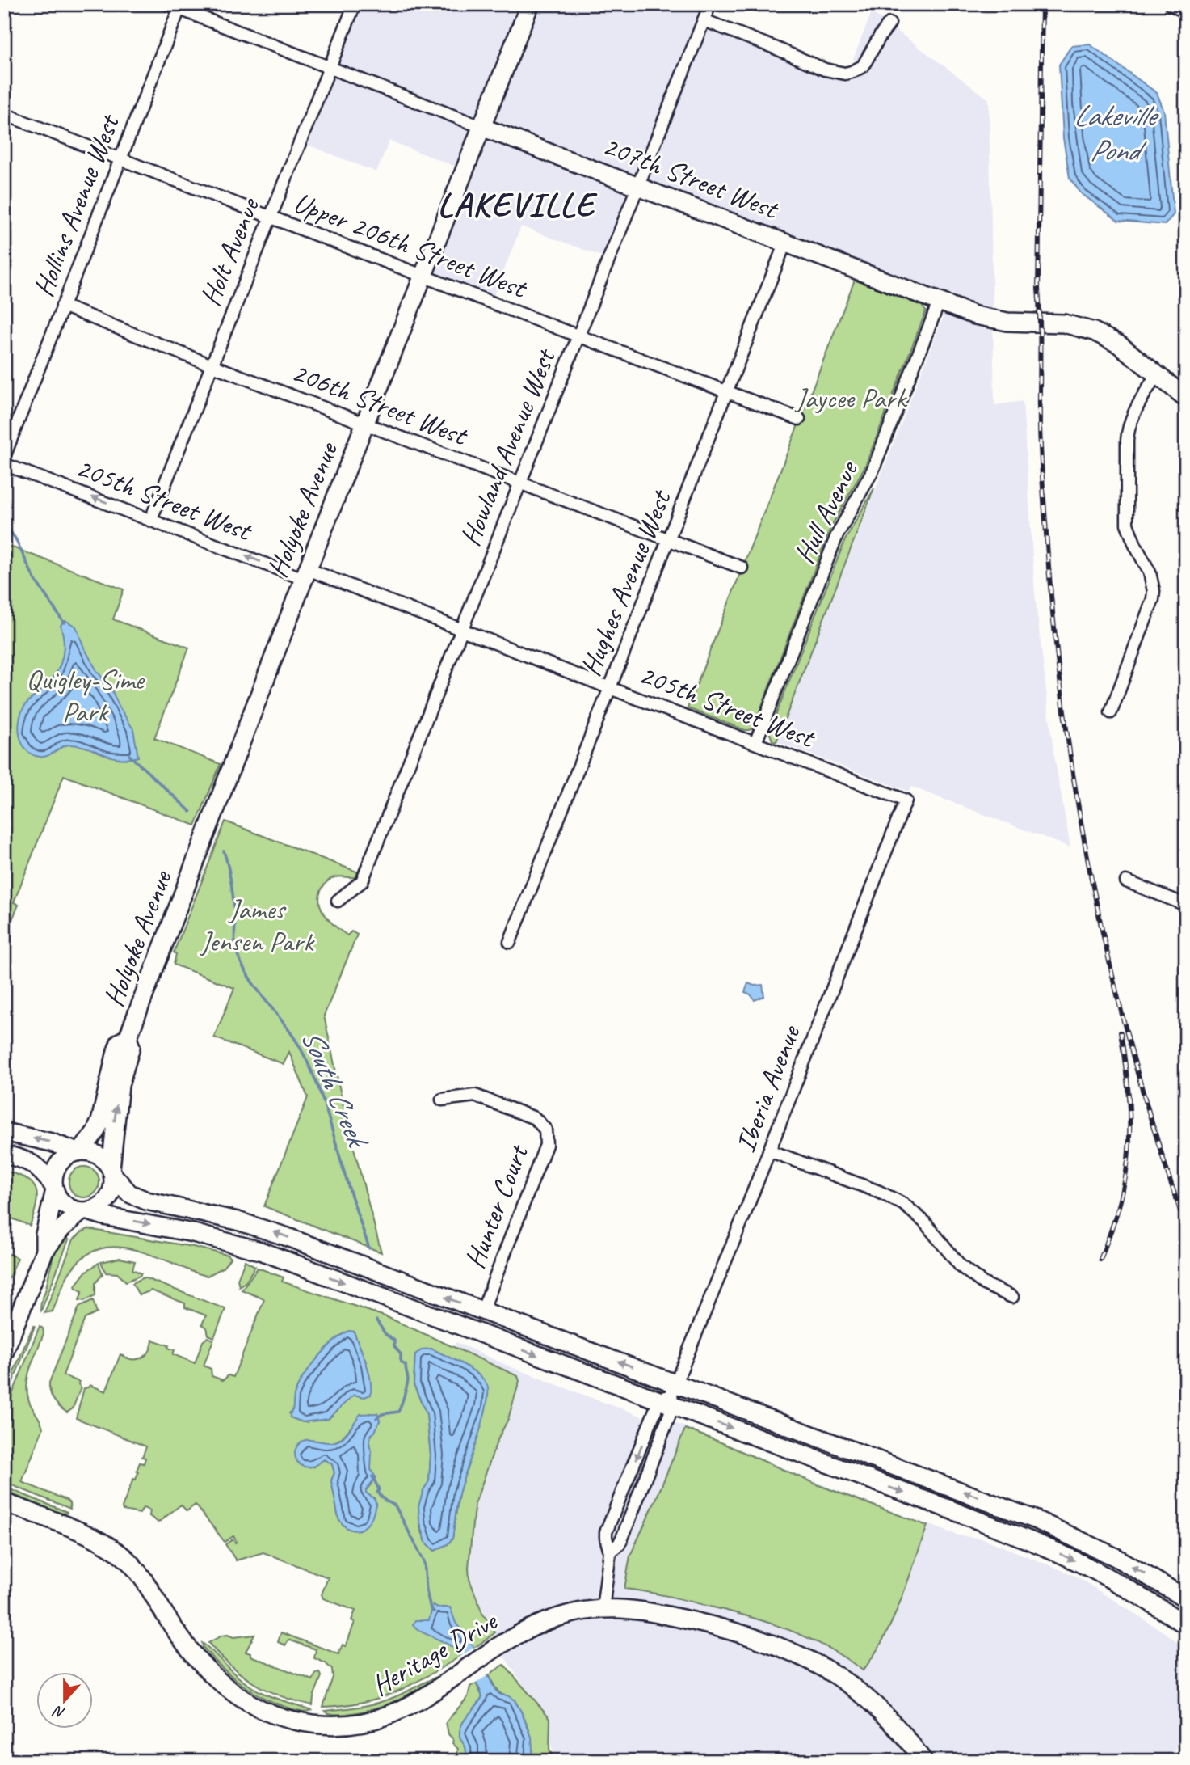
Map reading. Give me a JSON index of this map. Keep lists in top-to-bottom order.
{
  "streets": {
    "street": [
      "207th Street West",
      "Hollins Avenue West",
      "Upper 206th Street West",
      "Holt Avenue",
      "206th Street West",
      "Howland Avenue West",
      "205th Street West",
      "Holyoke Avenue",
      "Hull Avenue",
      "Hughes Avenue West",
      "Iberia Avenue",
      "Hunter Court",
      "Heritage Drive"
    ]
  },
  "crossings": [
    ["207th Street West", "Hollins Avenue West"],
    ["207th Street West", "Holt Avenue"],
    ["207th Street West", "Howland Avenue West"],
    ["207th Street West", "Holyoke Avenue"],
    ["207th Street West", "Hull Avenue"],
    ["207th Street West", "Hughes Avenue West"],
    ["Hollins Avenue West", "Upper 206th Street West"],
    ["Hollins Avenue West", "206th Street West"],
    ["Upper 206th Street West", "Holt Avenue"],
    ["Upper 206th Street West", "Howland Avenue West"],
    ["Upper 206th Street West", "Holyoke Avenue"],
    ["Upper 206th Street West", "Hughes Avenue West"],
    ["Holt Avenue", "206th Street West"],
    ["Holt Avenue", "205th Street West"],
    ["206th Street West", "Howland Avenue West"],
    ["206th Street West", "Holyoke Avenue"],
    ["206th Street West", "Hughes Avenue West"],
    ["Howland Avenue West", "205th Street West"],
    ["205th Street West", "Holyoke Avenue"],
    ["205th Street West", "Hull Avenue"],
    ["205th Street West", "Hughes Avenue West"],
    ["205th Street West", "Iberia Avenue"],
    ["Iberia Avenue", "Heritage Drive"]
  ],
  "districts": ["LAKEVILLE"],
  "water": ["Lakeville Pond", "South Creek"],
  "parks": ["Jaycee Park", "Quigley-Sime Park", "James Jensen Park"],
  "north": "bottom"
}
